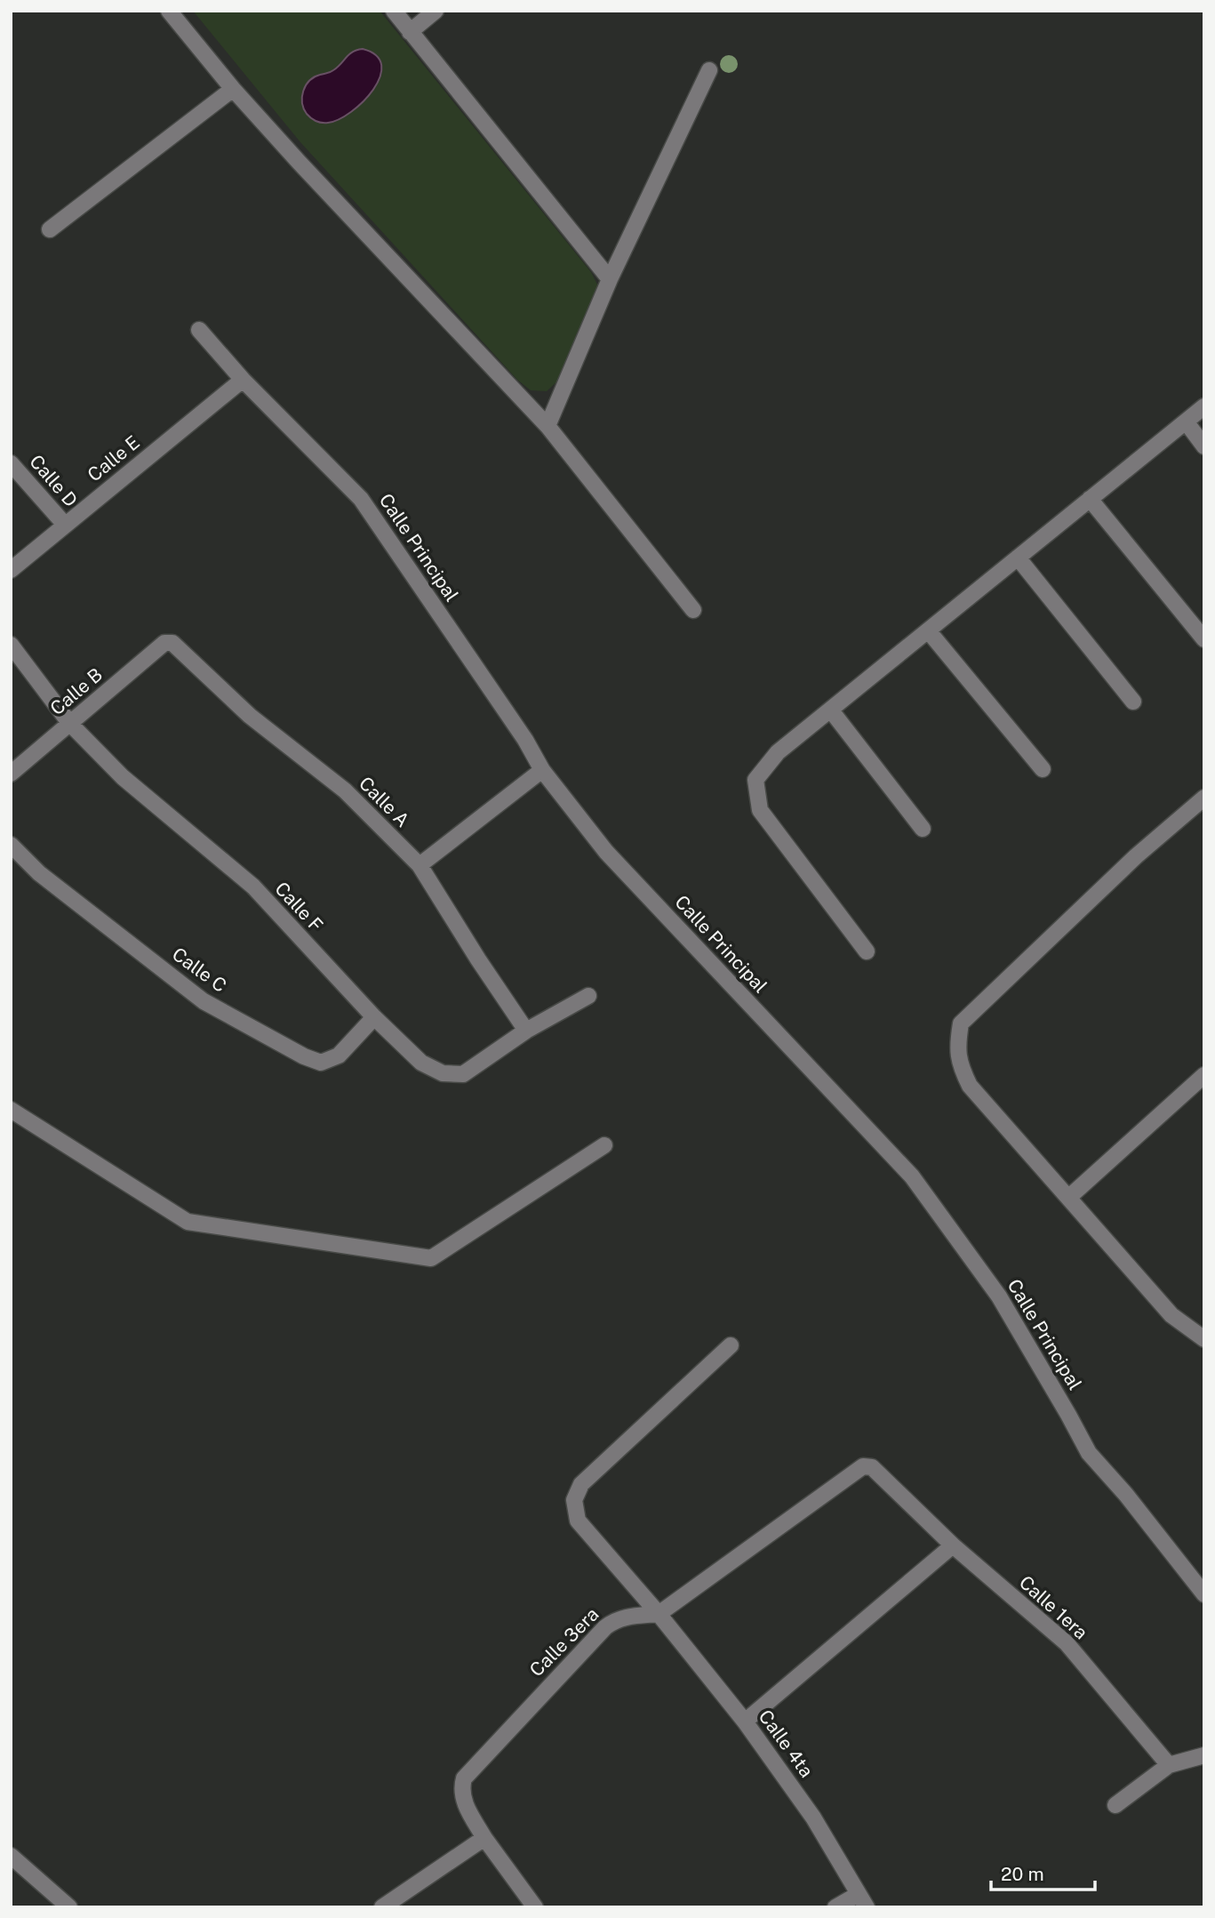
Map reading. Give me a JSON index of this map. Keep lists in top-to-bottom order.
{
  "streets": {
    "street": [
      "Calle E",
      "Calle D",
      "Calle Principal",
      "Calle B",
      "Calle A",
      "Calle F",
      "Calle C",
      "Calle 1era",
      "Calle 3era",
      "Calle 4ta"
    ]
  },
  "crossings": [
    ["Calle E", "Calle D"],
    ["Calle E", "Calle Principal"],
    ["Calle B", "Calle A"],
    ["Calle B", "Calle F"],
    ["Calle A", "Calle F"],
    ["Calle F", "Calle C"],
    ["Calle 1era", "Calle 3era"],
    ["Calle 1era", "Calle 4ta"],
    ["Calle 3era", "Calle 4ta"]
  ],
  "scale_bar": "20 m"
}
